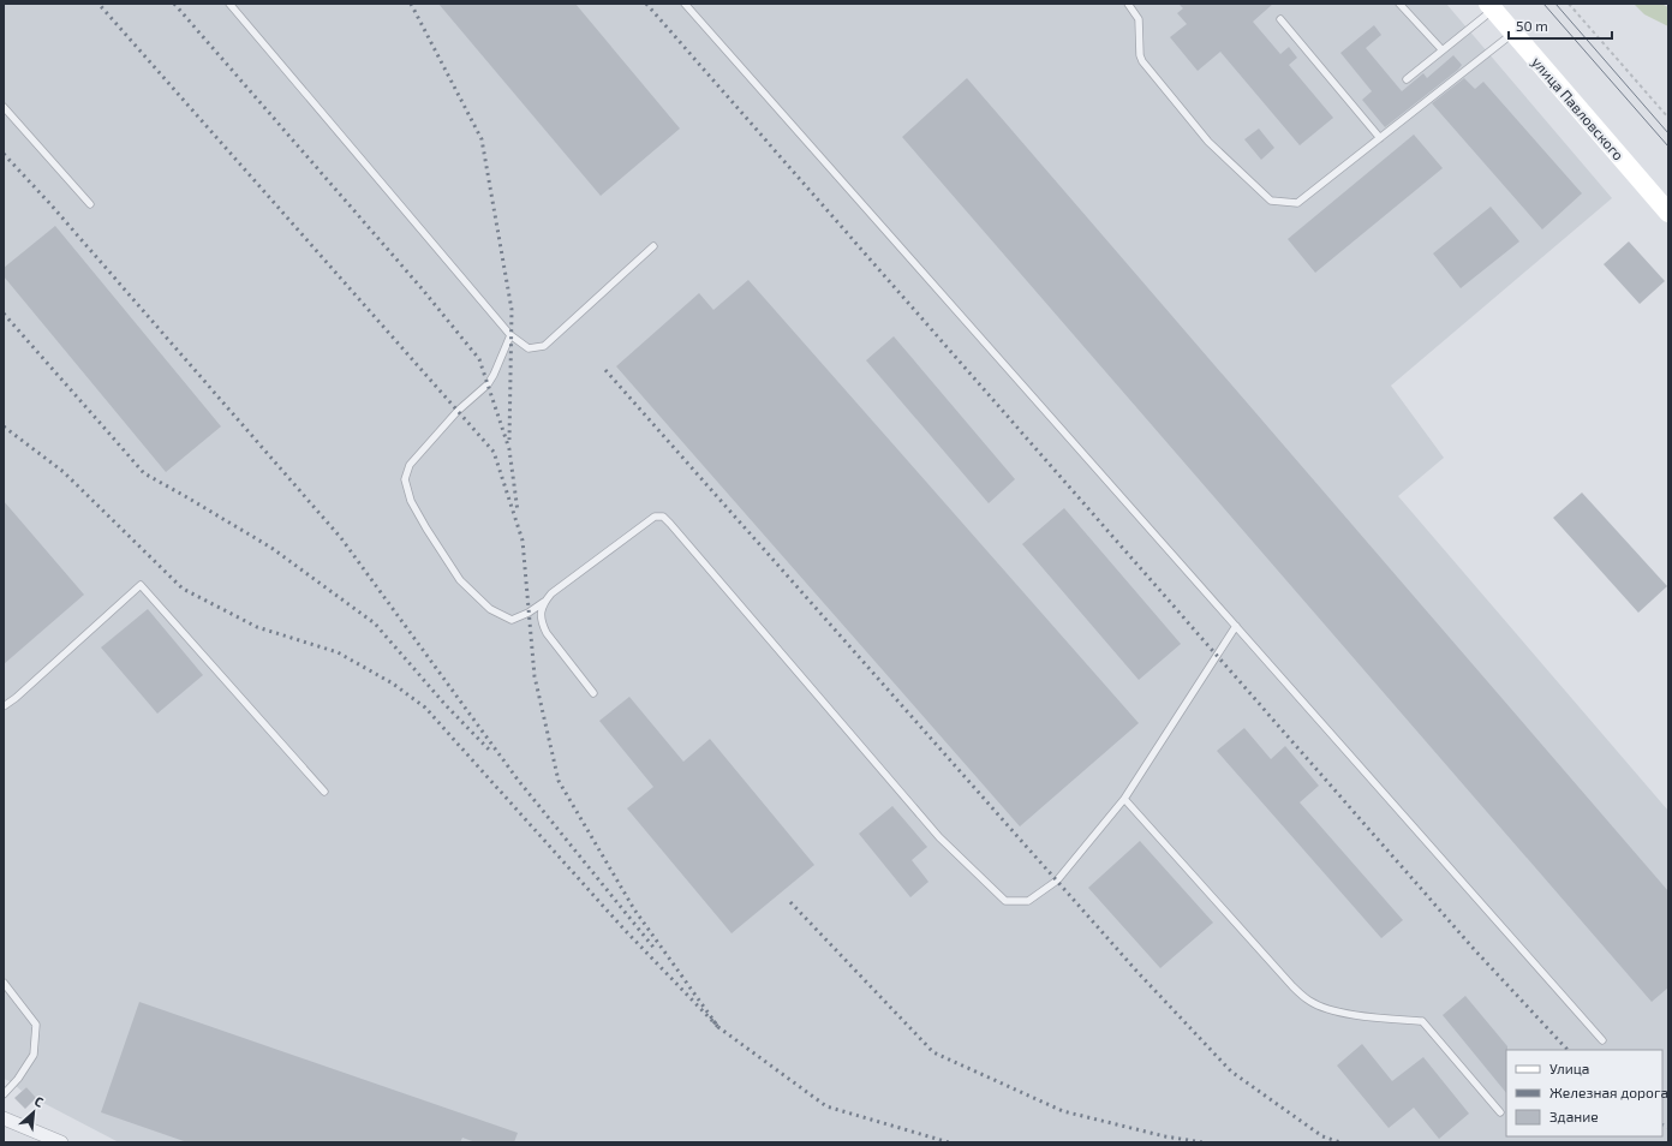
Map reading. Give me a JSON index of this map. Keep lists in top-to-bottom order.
{
  "streets": {
    "street": ["улица Павловского"]
  },
  "legend": ["Улица", "Железная дорога", "Здание"],
  "scale_bar": "50 m",
  "north": "top right"
}
